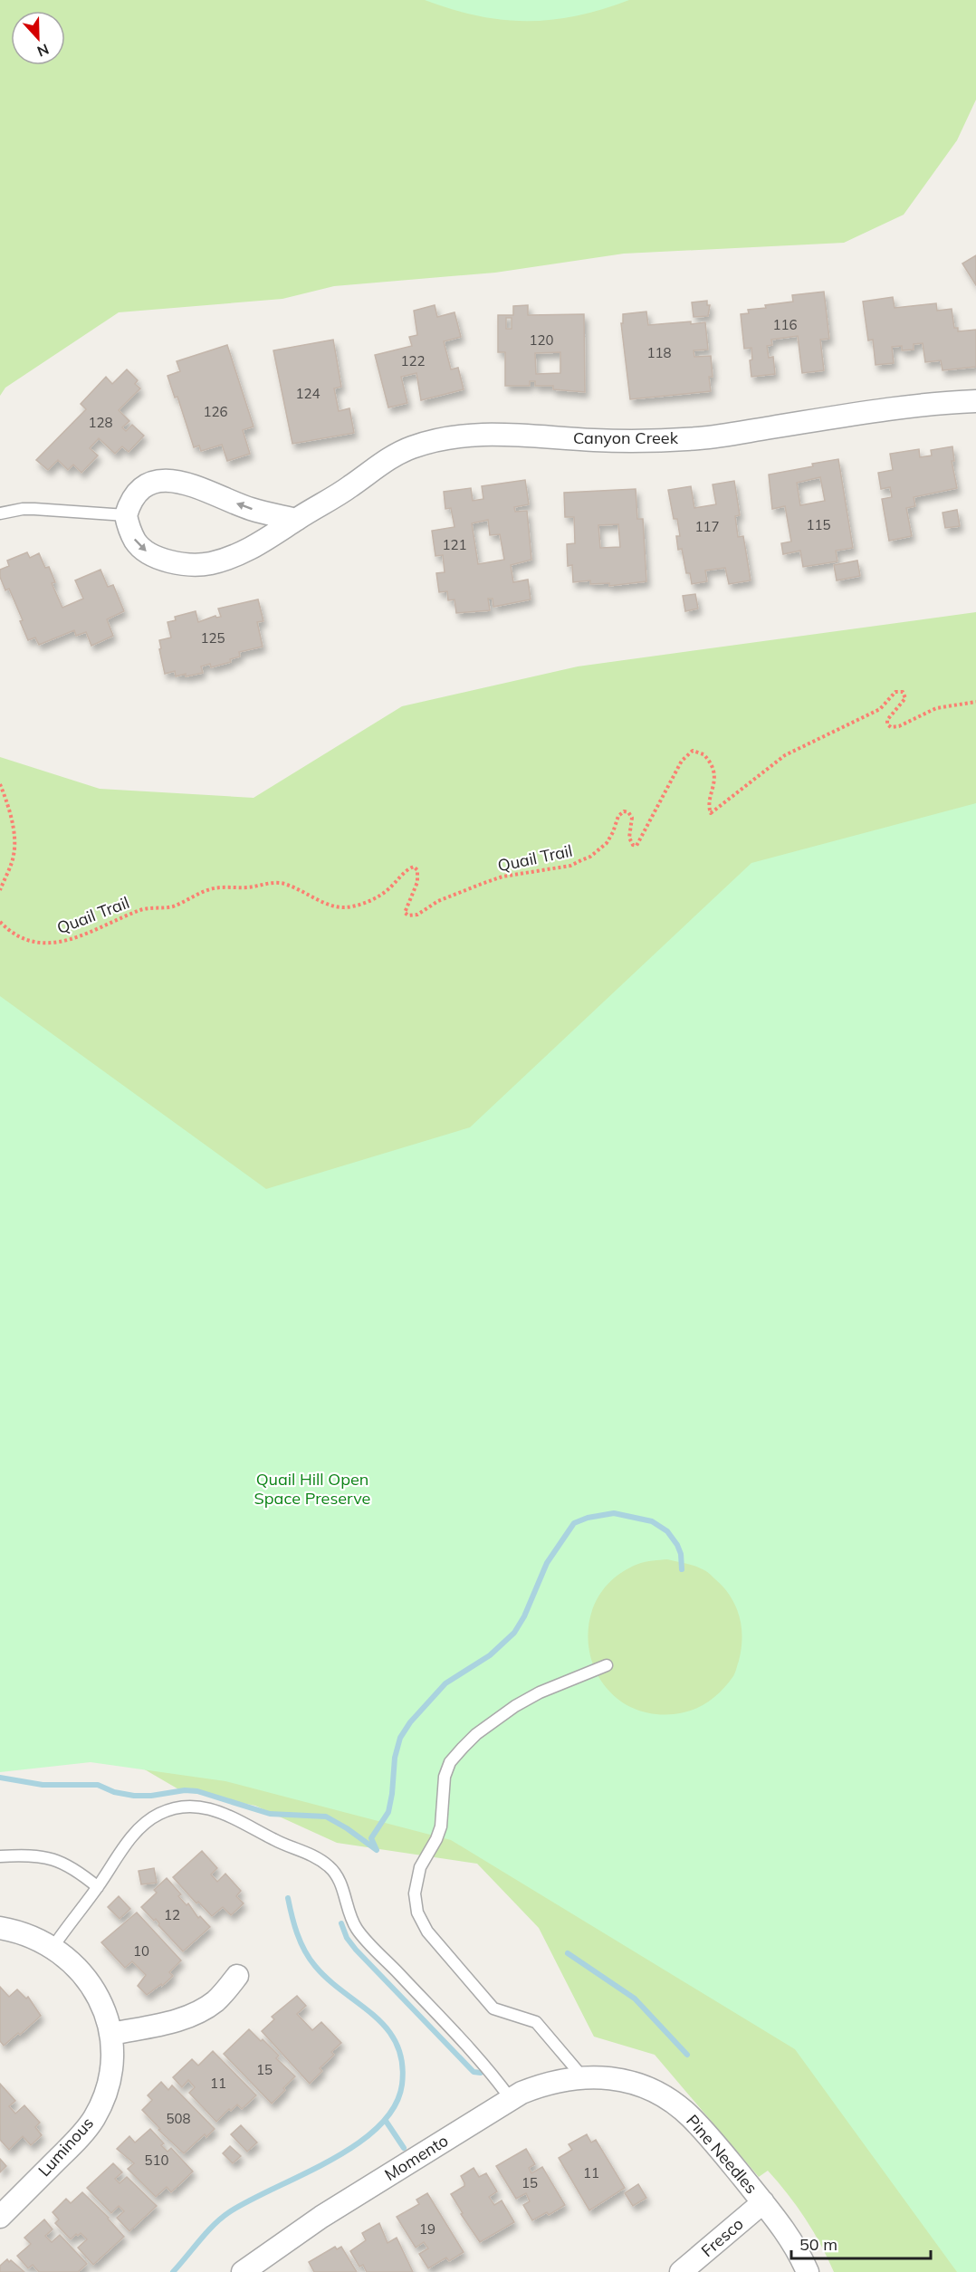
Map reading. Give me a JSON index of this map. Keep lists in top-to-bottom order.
{
  "streets": {
    "street": [
      "Canyon Creek",
      "Luminous",
      "Pine Needles",
      "Momento",
      "Fresco"
    ],
    "path": ["Quail Trail"]
  },
  "crossings": [
    ["Pine Needles", "Momento"],
    ["Pine Needles", "Fresco"]
  ],
  "parks": ["Quail Hill Open Space Preserve"],
  "house_numbers": [
    "116",
    "120",
    "118",
    "122",
    "124",
    "126",
    "128",
    "115",
    "117",
    "121",
    "125",
    "12",
    "10",
    "15",
    "11",
    "508",
    "510",
    "11",
    "15",
    "19"
  ],
  "scale_bar": "50 m",
  "north": "bottom"
}
